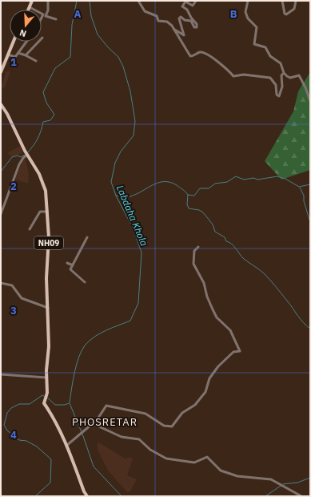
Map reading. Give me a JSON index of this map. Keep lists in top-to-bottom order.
{
  "streets": {
    "main road": ["NH09"]
  },
  "districts": ["PHOSRETAR"],
  "water": ["Labdaha Khola"],
  "north": "bottom",
  "grid": {
    "columns": ["A", "B"],
    "rows": [
      "1",
      "2",
      "3",
      "4"
    ]
  }
}
